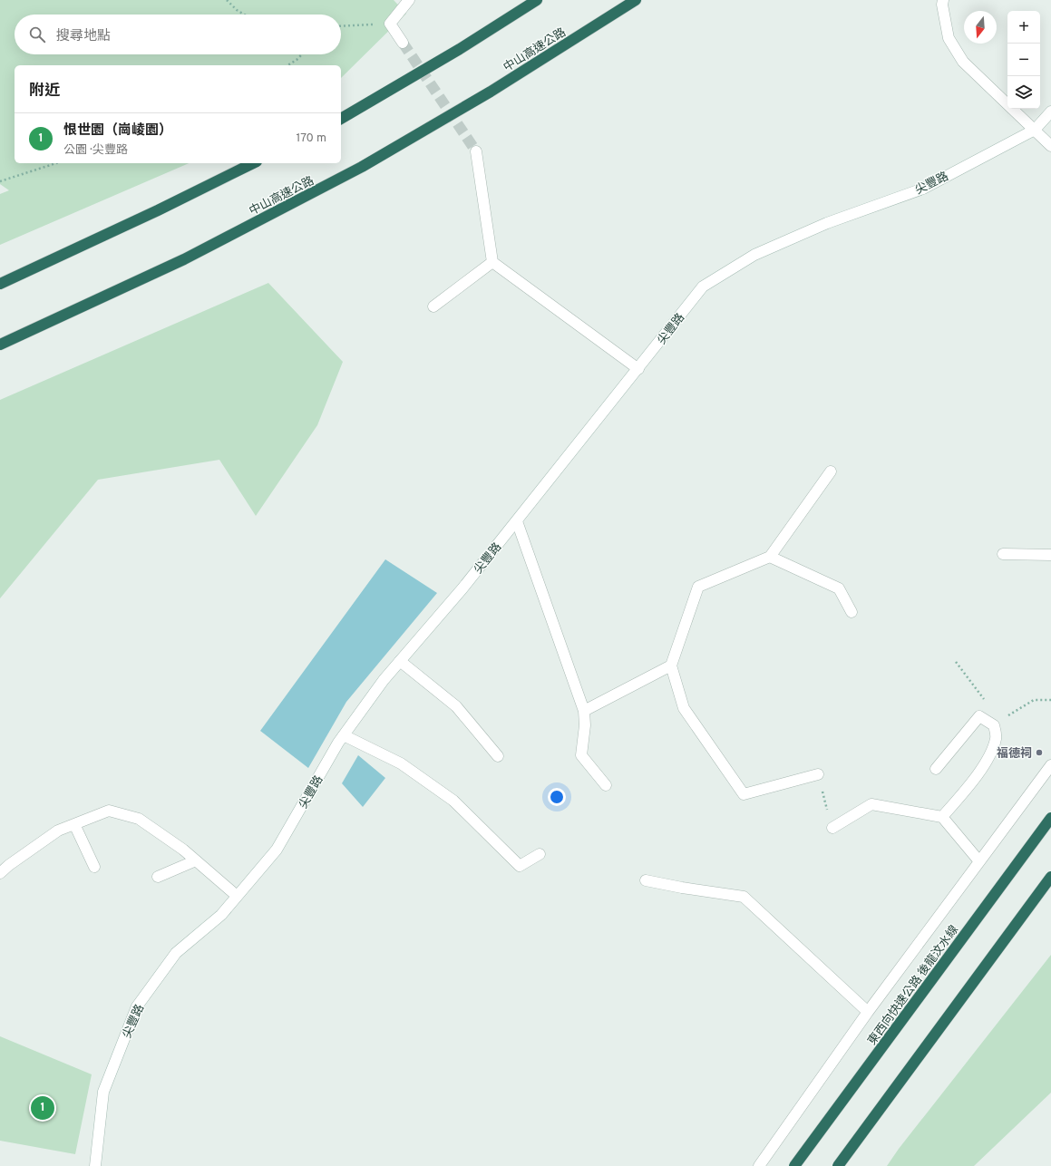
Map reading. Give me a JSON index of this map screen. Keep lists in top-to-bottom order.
{
  "streets": {
    "highway": ["中山高速公路", "東西向快速公路 後龍汶水線"],
    "street": ["尖豐路"]
  },
  "places": ["福德祠"],
  "north": "bottom",
  "page": {
    "map_buttons": ["+", "−"],
    "search": "搜尋地點",
    "heading": "附近",
    "list": [
      {
        "mark": "1",
        "name": "恨世園（崗崚園）",
        "note": "公園 · 尖豐路",
        "value": "170 m"
      }
    ],
    "pins": "1"
  }
}
